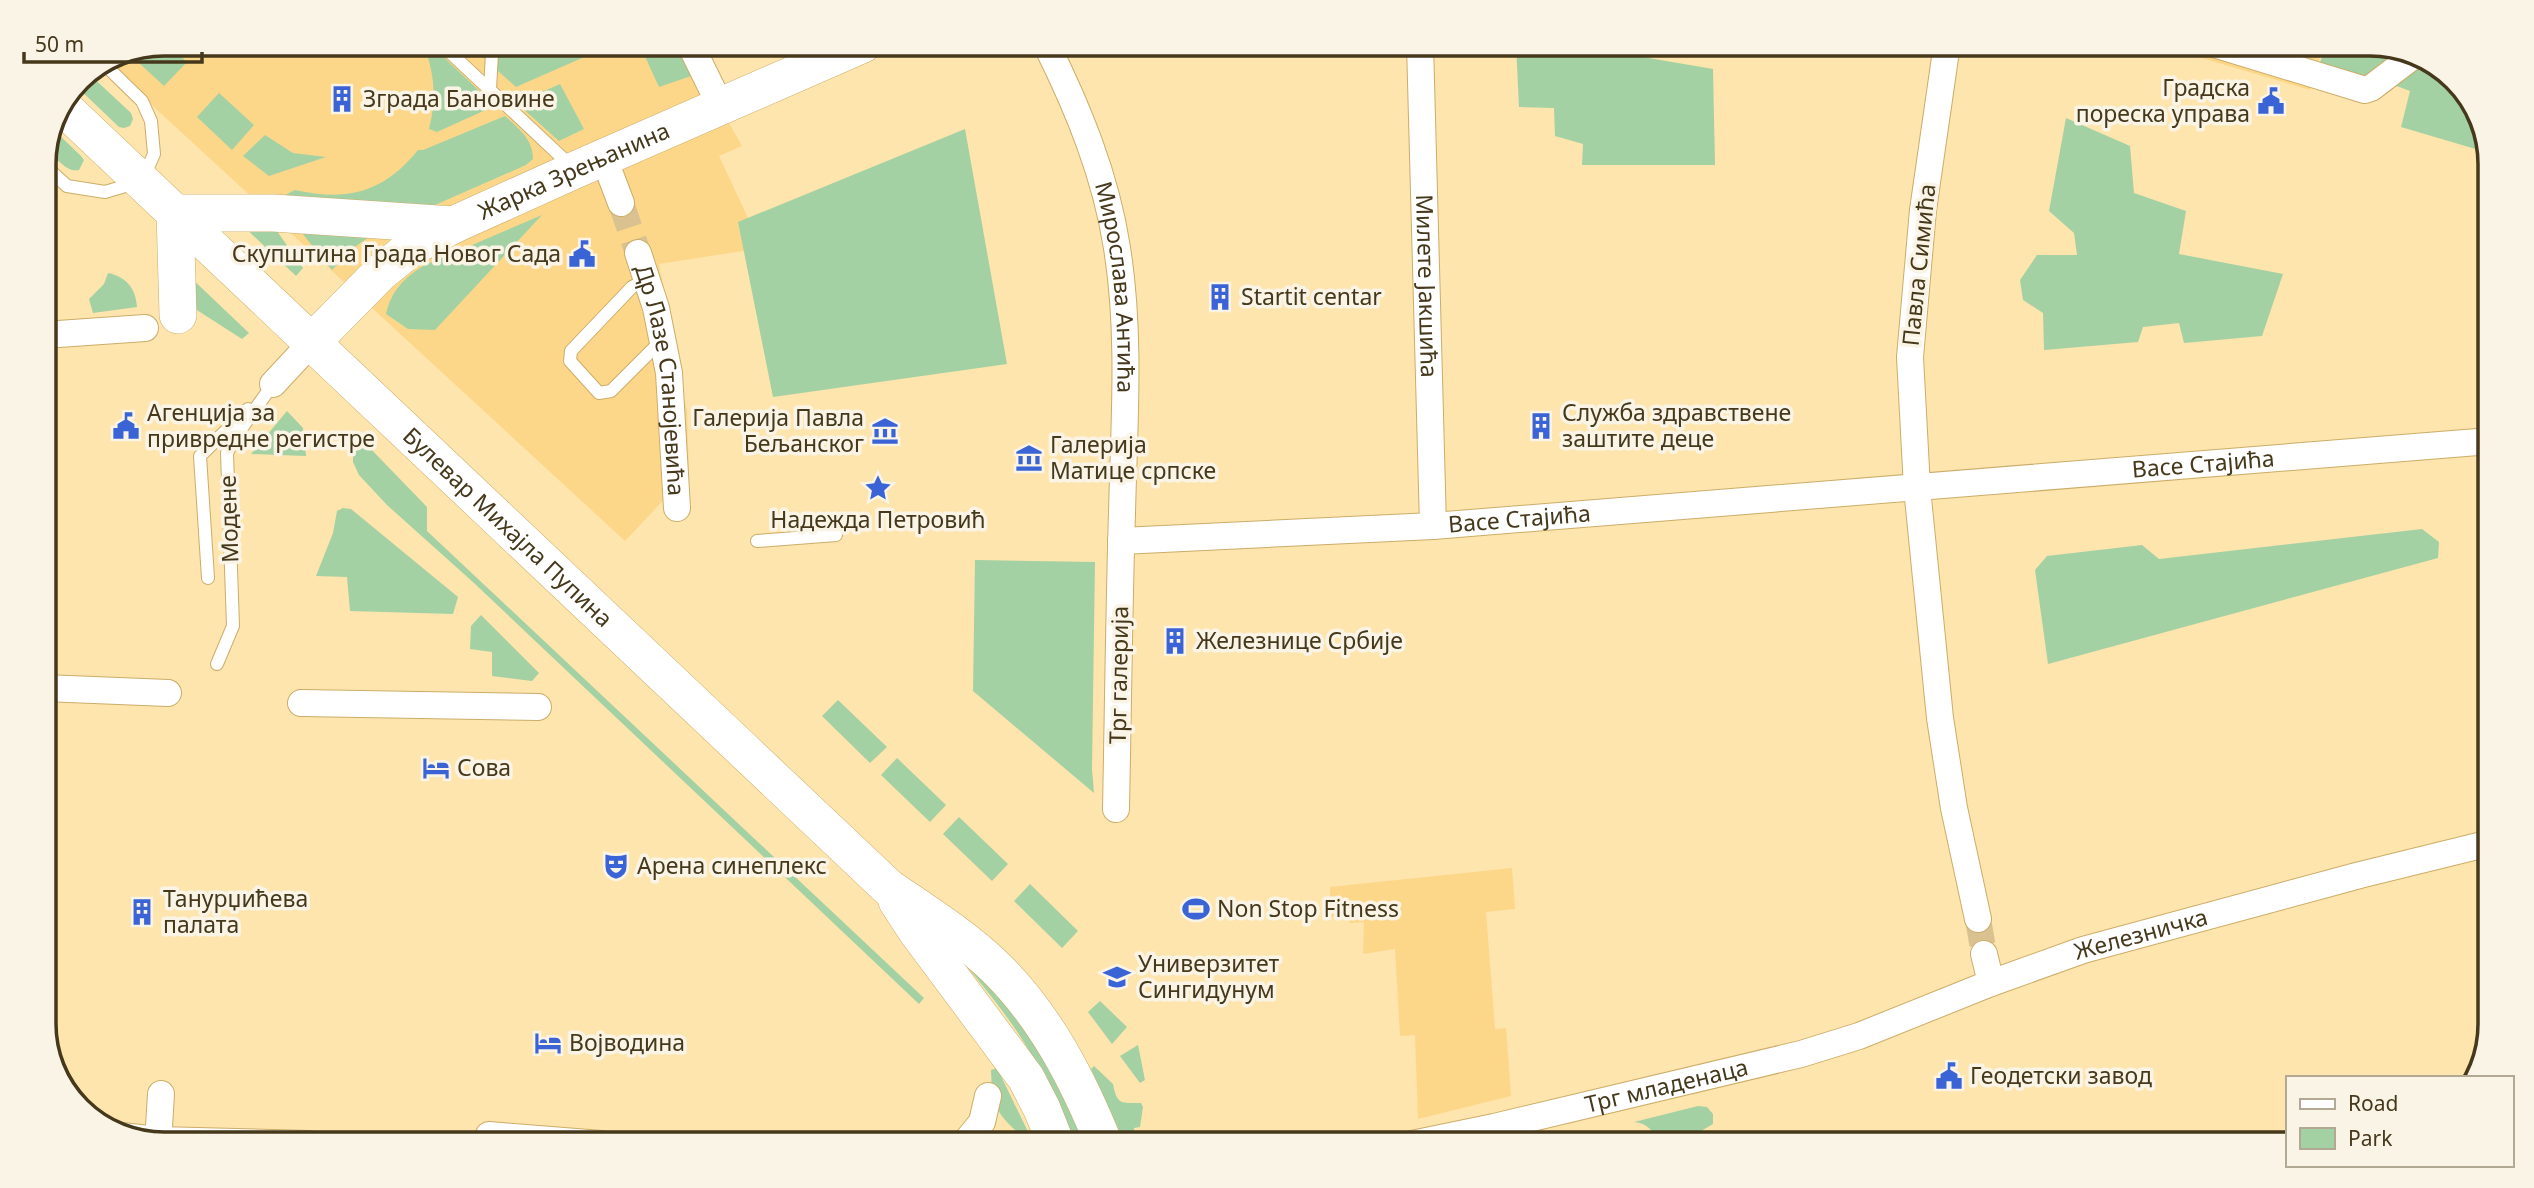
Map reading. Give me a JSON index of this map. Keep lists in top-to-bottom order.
{
  "streets": {
    "main road": ["Жарка Зрењанина", "Булевар Михајла Пупина"],
    "street": [
      "Павла Симића",
      "Милете Јакшића",
      "Мирослава Антића",
      "Др Лазе Станојевића",
      "Васе Стајића",
      "Модене",
      "Трг галерија",
      "Железничка",
      "Трг младенаца"
    ]
  },
  "crossings": [
    ["Жарка Зрењанина", "Модене"],
    ["Жарка Зрењанина", "Булевар Михајла Пупина"],
    ["Павла Симића", "Васе Стајића"],
    ["Милете Јакшића", "Васе Стајића"],
    ["Мирослава Антића", "Васе Стајића"],
    ["Мирослава Антића", "Трг галерија"],
    ["Васе Стајића", "Трг галерија"],
    ["Модене", "Булевар Михајла Пупина"],
    ["Железничка", "Трг младенаца"]
  ],
  "places": {
    "building": [
      "Зграда Бановине",
      "Startit centar",
      "Служба здравствене заштите деце",
      "Железнице Србије",
      "Танурџићева палата"
    ],
    "public building": [
      "Градска пореска управа",
      "Скупштина Града Новог Сада",
      "Агенција за привредне регистре",
      "Геодетски завод"
    ],
    "museum": ["Галерија Павла Бељанског", "Галерија Матице српске"],
    "place": ["Надежда Петровић"],
    "hotel": ["Сова", "Војводина"],
    "theatre": ["Арена синеплекс"],
    "sports": ["Non Stop Fitness"],
    "school or university": ["Универзитет Сингидунум"]
  },
  "legend": ["Road", "Park"],
  "scale_bar": "50 m"
}
